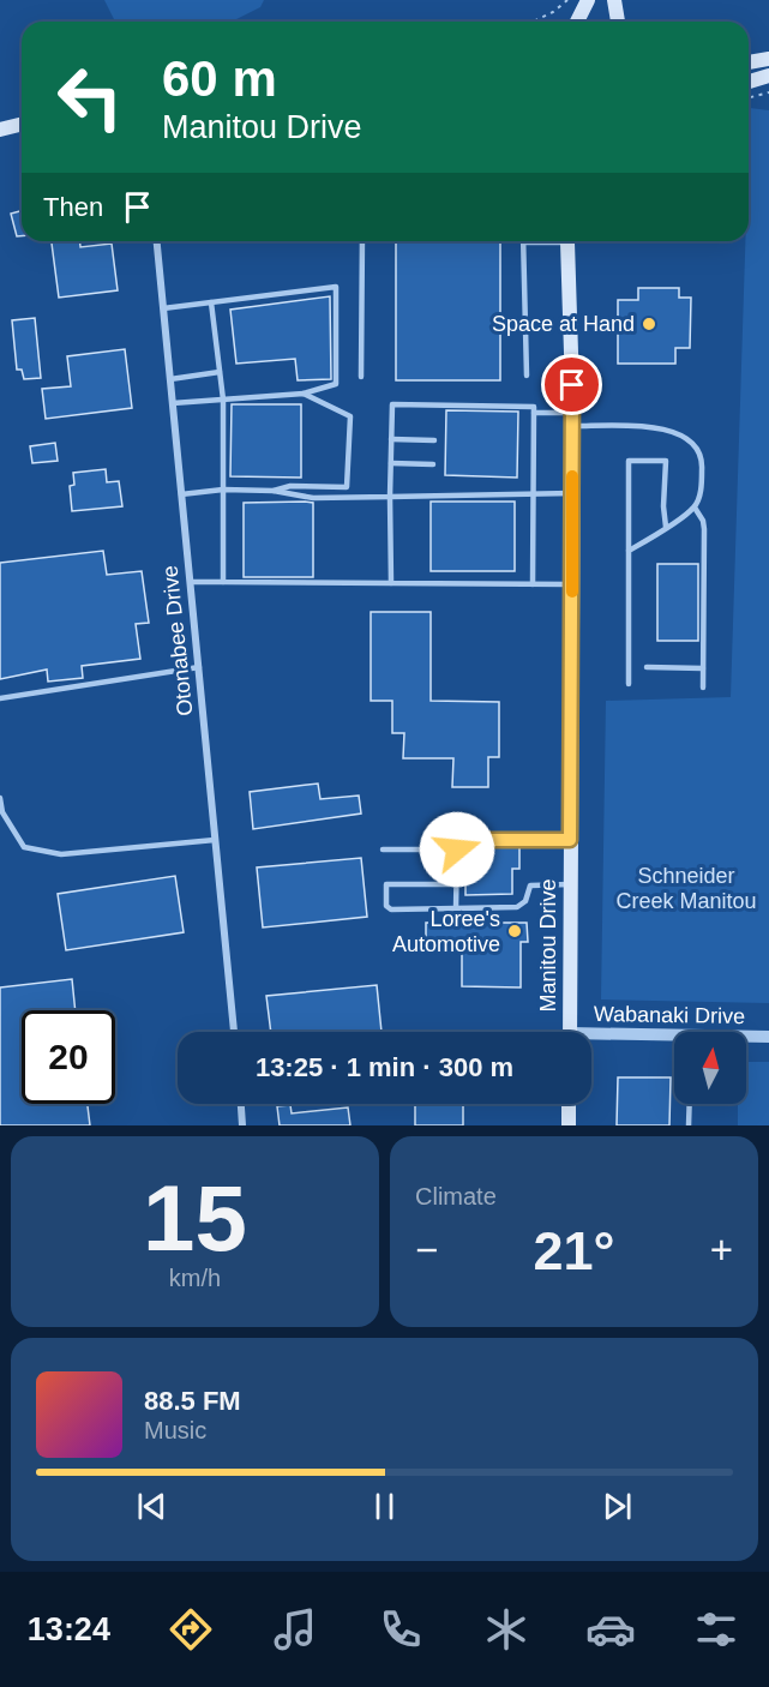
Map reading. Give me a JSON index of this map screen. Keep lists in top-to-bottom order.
{
  "streets": {
    "main road": ["Manitou Drive"],
    "street": ["Otonabee Drive", "Wabanaki Drive"]
  },
  "parks": ["Schneider Creek Manitou"],
  "places": ["Space at Hand", "Loree's Automotive"],
  "north": "top",
  "page": {
    "turn": ["60 m", "Manitou Drive"],
    "then": "Then",
    "limit": "20",
    "trip": "13:25 · 1 min · 300 m",
    "tile": [
      ["15", "km/h"],
      "Climate"
    ],
    "heat": ["−", "21°", "+"],
    "song": ["88.5 FM", "Music"],
    "tabs": "13:24"
  }
}
